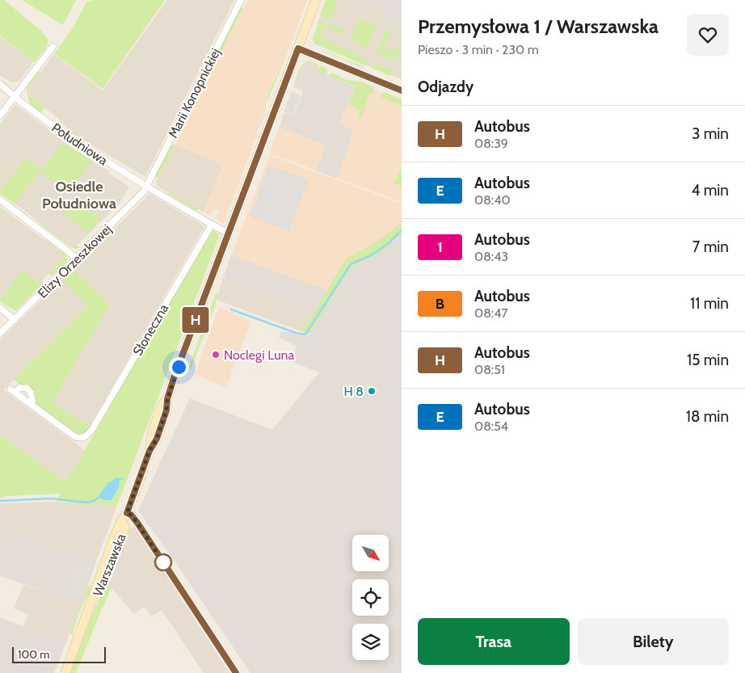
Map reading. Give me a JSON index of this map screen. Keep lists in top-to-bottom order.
{
  "streets": {
    "main road": ["Warszawska"],
    "street": [
      "Marii Konopnickiej",
      "Południowa",
      "Elizy Orzeszkowej",
      "Słoneczna"
    ]
  },
  "crossings": [
    ["Marii Konopnickiej", "Południowa"],
    ["Marii Konopnickiej", "Elizy Orzeszkowej"],
    ["Południowa", "Elizy Orzeszkowej"],
    ["Południowa", "Słoneczna"],
    ["Południowa", "Warszawska"]
  ],
  "districts": ["Osiedle Południowa"],
  "places": ["Noclegi Luna", "H 8"],
  "lines": ["bus line H"],
  "scale_bar": "100 m",
  "north": "bottom right",
  "page": {
    "on_map": "H",
    "heading": [
      ["Przemysłowa 1 / Warszawska", "Pieszo · 3 min · 230 m"],
      "Odjazdy"
    ],
    "list": [
      {
        "mark": "H",
        "name": "Autobus",
        "note": "08:39",
        "value": "3 min"
      },
      {
        "mark": "E",
        "name": "Autobus",
        "note": "08:40",
        "value": "4 min"
      },
      {
        "mark": "1",
        "name": "Autobus",
        "note": "08:43",
        "value": "7 min"
      },
      {
        "mark": "B",
        "name": "Autobus",
        "note": "08:47",
        "value": "11 min"
      },
      {
        "mark": "H",
        "name": "Autobus",
        "note": "08:51",
        "value": "15 min"
      },
      {
        "mark": "E",
        "name": "Autobus",
        "note": "08:54",
        "value": "18 min"
      }
    ],
    "buttons": ["Trasa", "Bilety"],
    "scale": "100 m"
  }
}
